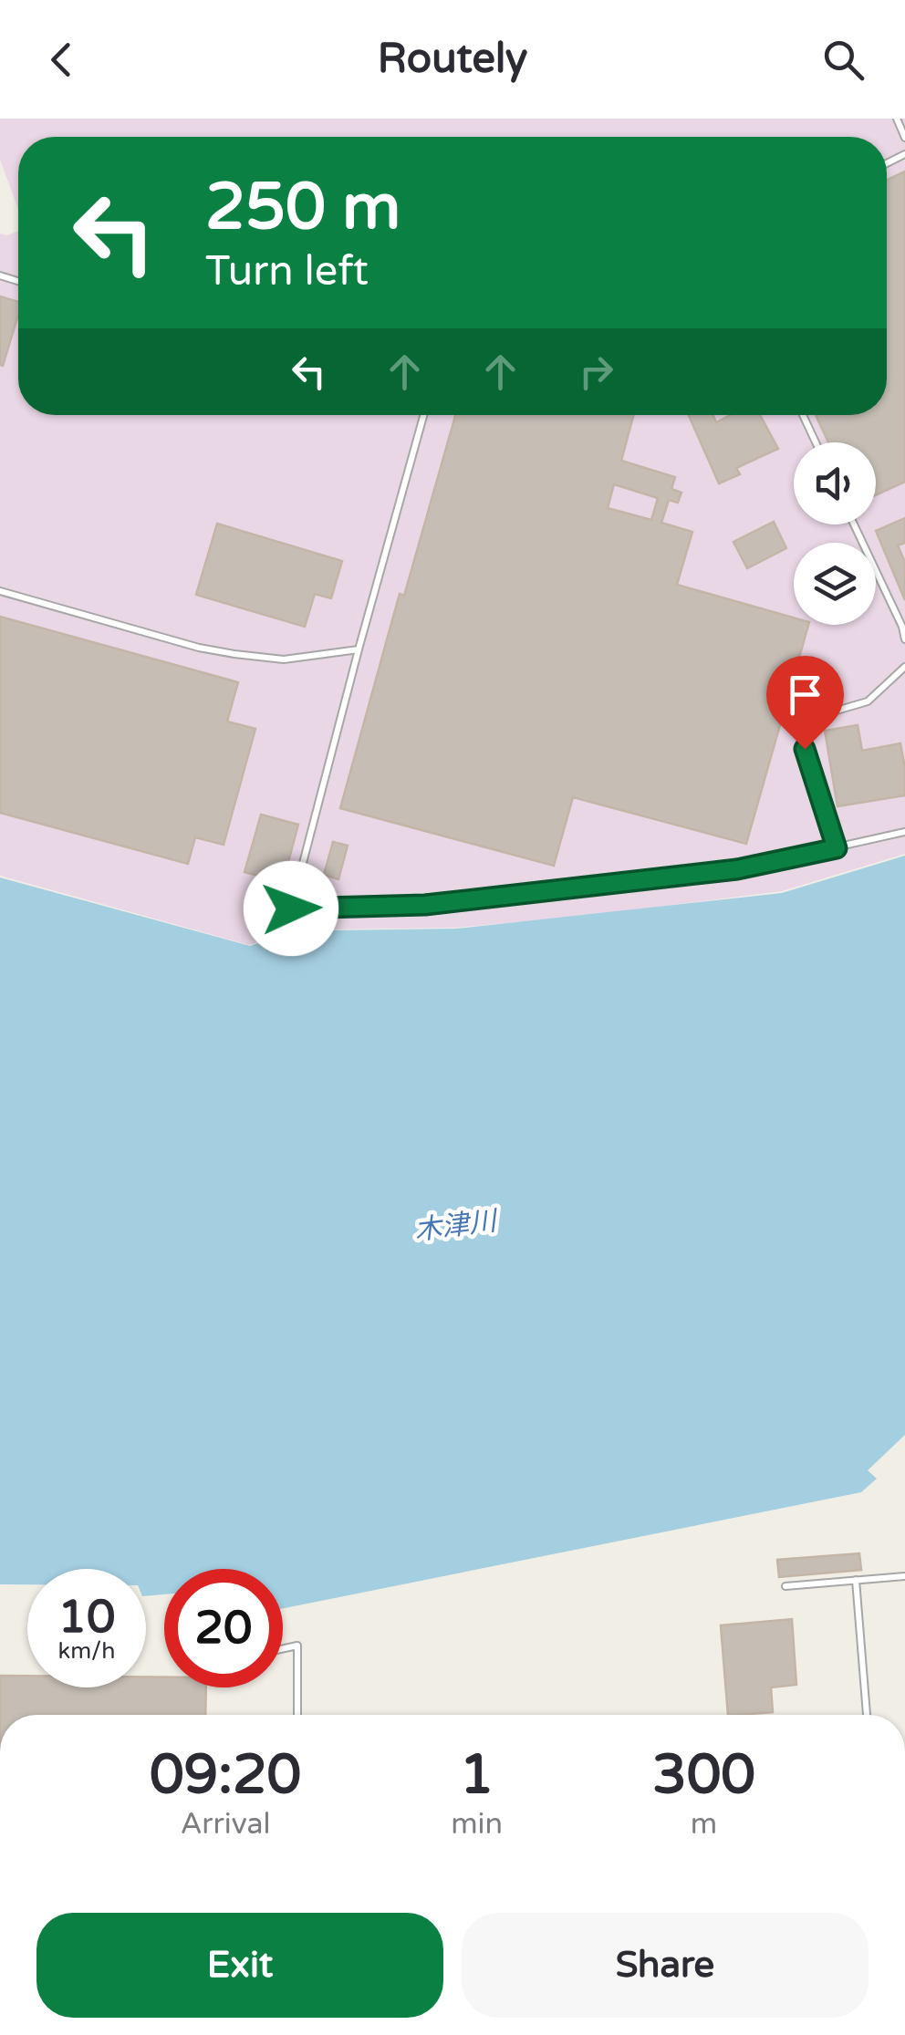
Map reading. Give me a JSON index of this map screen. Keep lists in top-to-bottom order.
{
  "water": ["木津川"],
  "page": {
    "header": "Routely",
    "turn": ["250 m", "Turn left"],
    "speed": "10 km/h",
    "limit": "20",
    "eta": [
      "09:20",
      "Arrival",
      "1",
      "min",
      "300",
      "m"
    ],
    "buttons": ["Exit", "Share"]
  }
}
